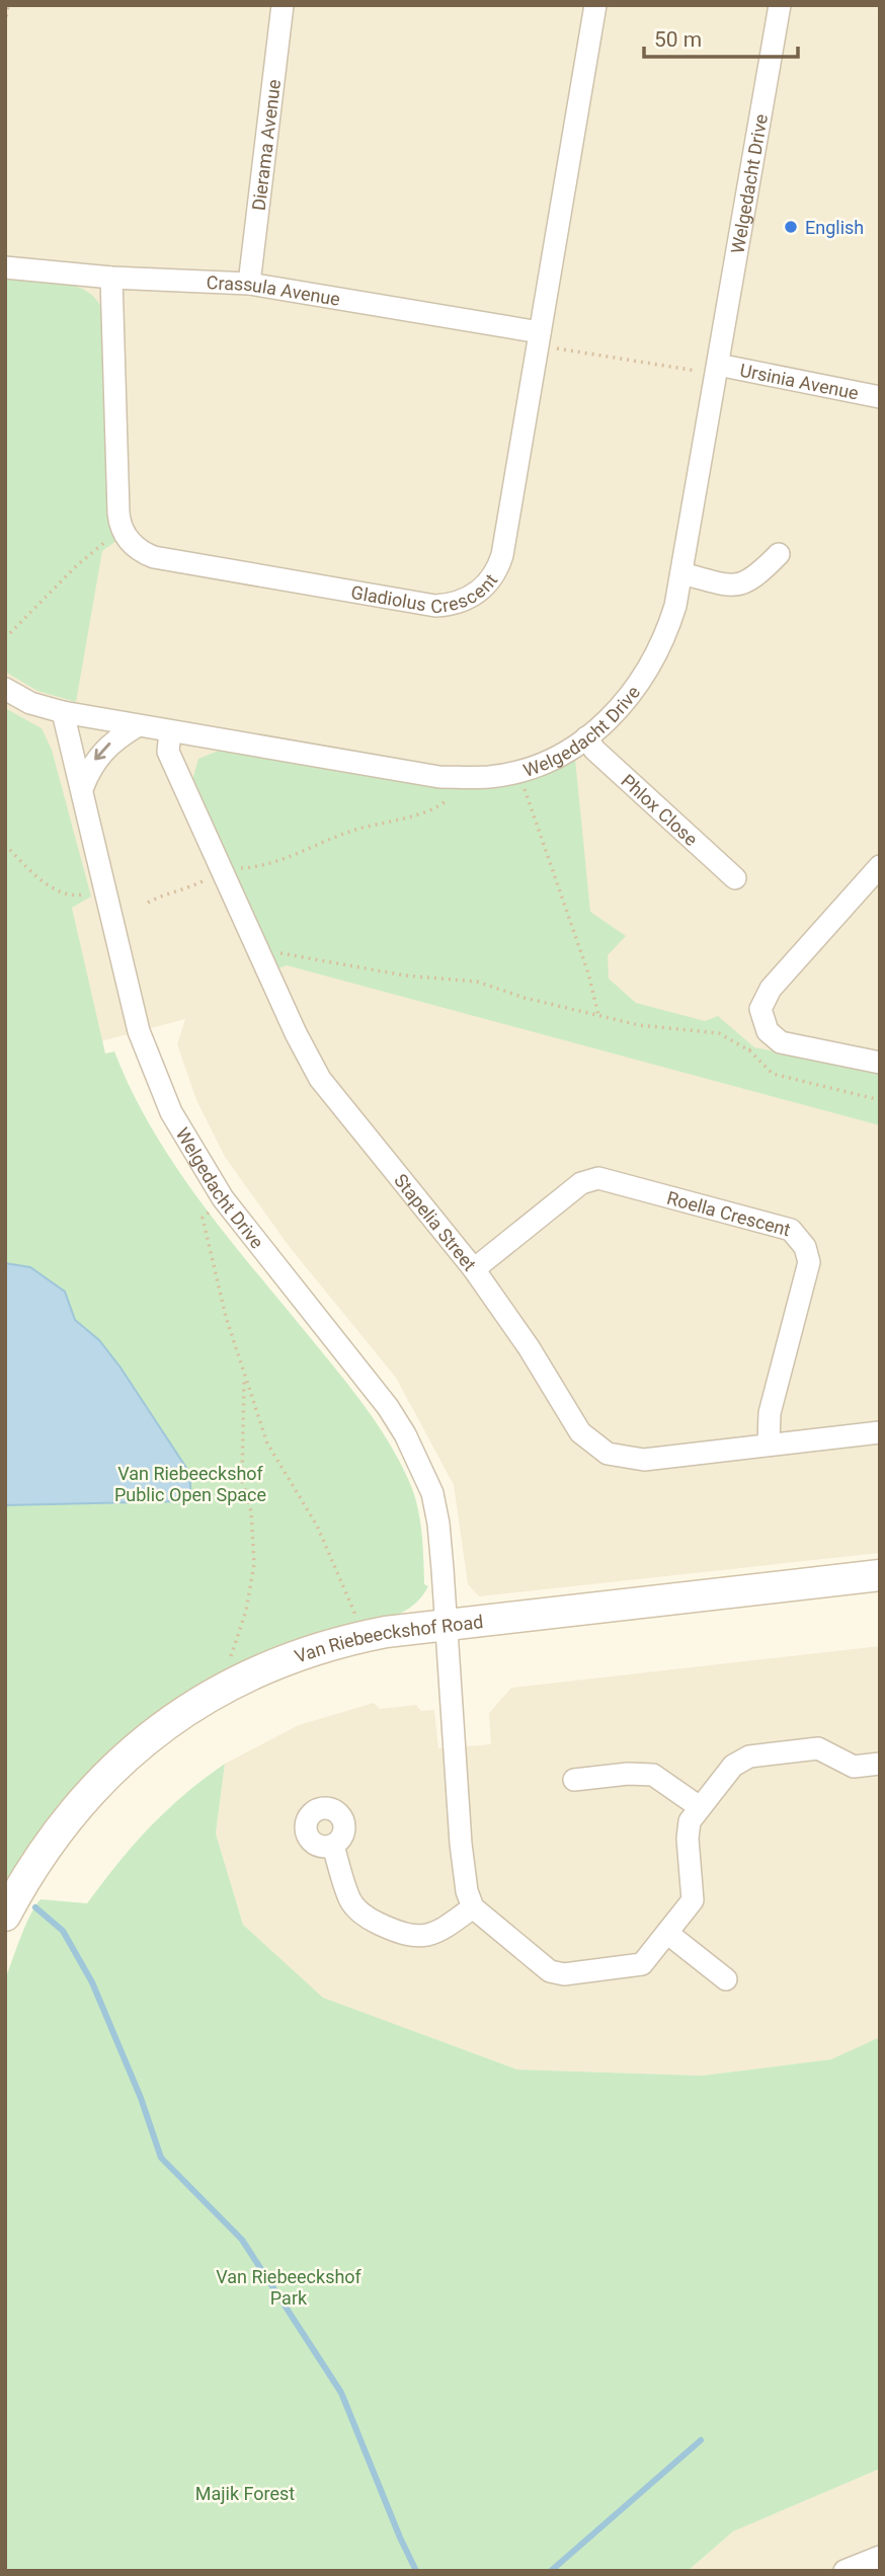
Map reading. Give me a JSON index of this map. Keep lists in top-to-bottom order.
{
  "streets": {
    "street": [
      "Dierama Avenue",
      "Welgedacht Drive",
      "Crassula Avenue",
      "Ursinia Avenue",
      "Gladiolus Crescent",
      "Phlox Close",
      "Roella Crescent",
      "Stapelia Street",
      "Van Riebeeckshof Road"
    ]
  },
  "crossings": [
    ["Dierama Avenue", "Crassula Avenue"],
    ["Welgedacht Drive", "Ursinia Avenue"],
    ["Welgedacht Drive", "Phlox Close"],
    ["Welgedacht Drive", "Stapelia Street"],
    ["Welgedacht Drive", "Van Riebeeckshof Road"],
    ["Crassula Avenue", "Gladiolus Crescent"],
    ["Roella Crescent", "Stapelia Street"]
  ],
  "parks": ["Van Riebeeckshof Public Open Space", "Van Riebeeckshof Park", "Majik Forest"],
  "places": ["English"],
  "scale_bar": "50 m"
}
